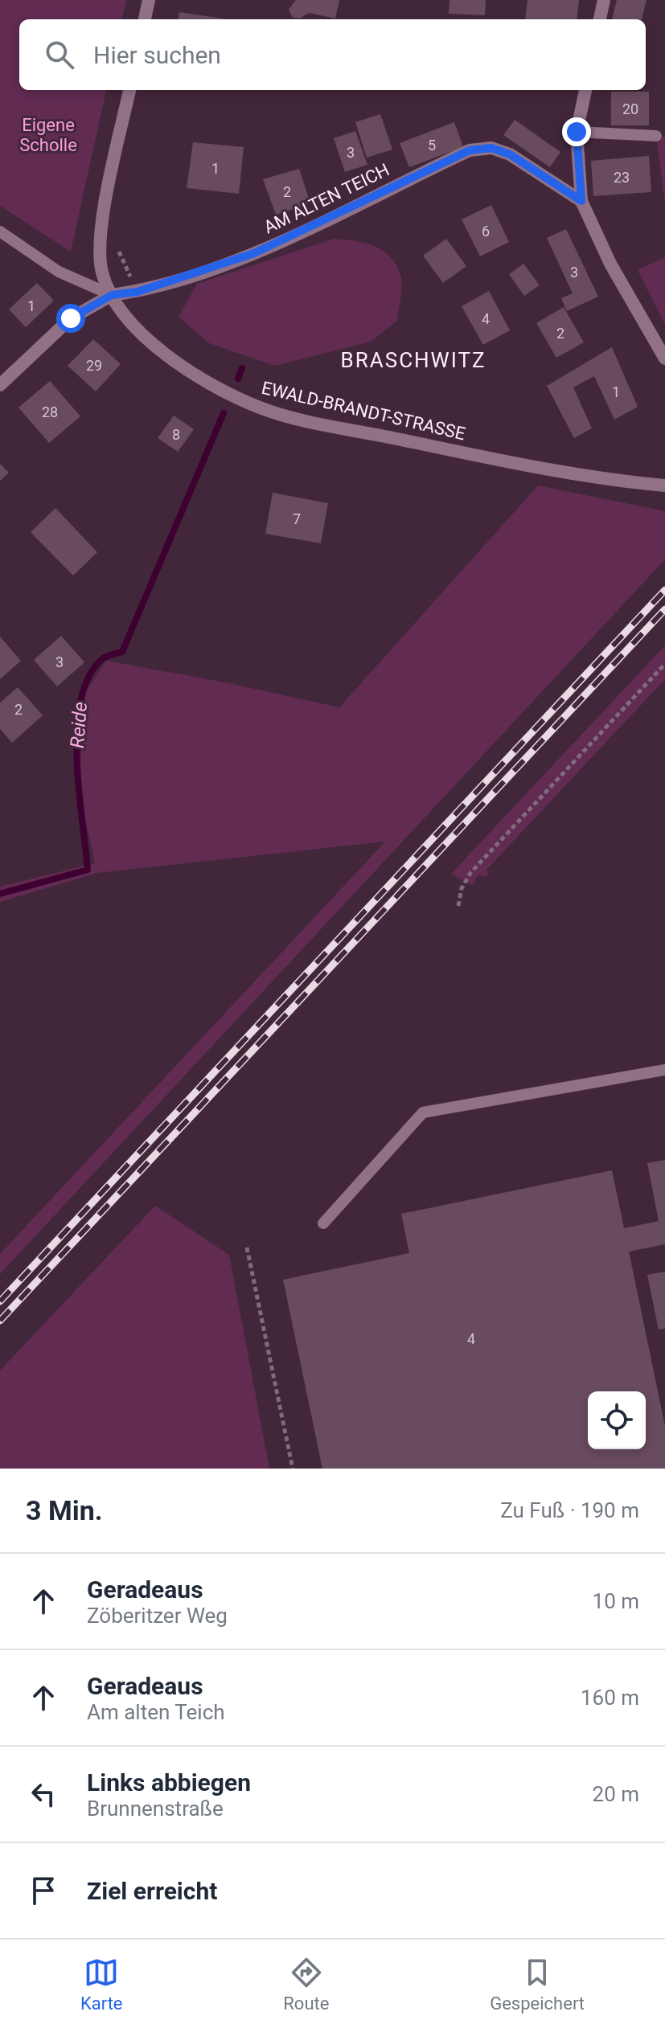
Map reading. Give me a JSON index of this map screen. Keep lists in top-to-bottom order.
{
  "streets": {
    "street": ["AM ALTEN TEICH", "EWALD-BRANDT-STRASSE"]
  },
  "crossings": [
    ["AM ALTEN TEICH", "EWALD-BRANDT-STRASSE"]
  ],
  "districts": ["BRASCHWITZ"],
  "water": ["Reide"],
  "parks": ["Eigene Scholle"],
  "house_numbers": [
    "20",
    "5",
    "3",
    "1",
    "23",
    "2",
    "6",
    "3",
    "1",
    "4",
    "2",
    "29",
    "1",
    "28",
    "8",
    "7",
    "3",
    "2",
    "4"
  ],
  "page": {
    "search": "Hier suchen",
    "heading": ["3 Min.", "Zu Fuß · 190 m"],
    "list": [
      ["Geradeaus", "Zöberitzer Weg", "10 m"],
      ["Geradeaus", "Am alten Teich", "160 m"],
      ["Links abbiegen", "Brunnenstraße", "20 m"],
      "Ziel erreicht"
    ],
    "nav": ["Karte", "Route", "Gespeichert"]
  }
}
